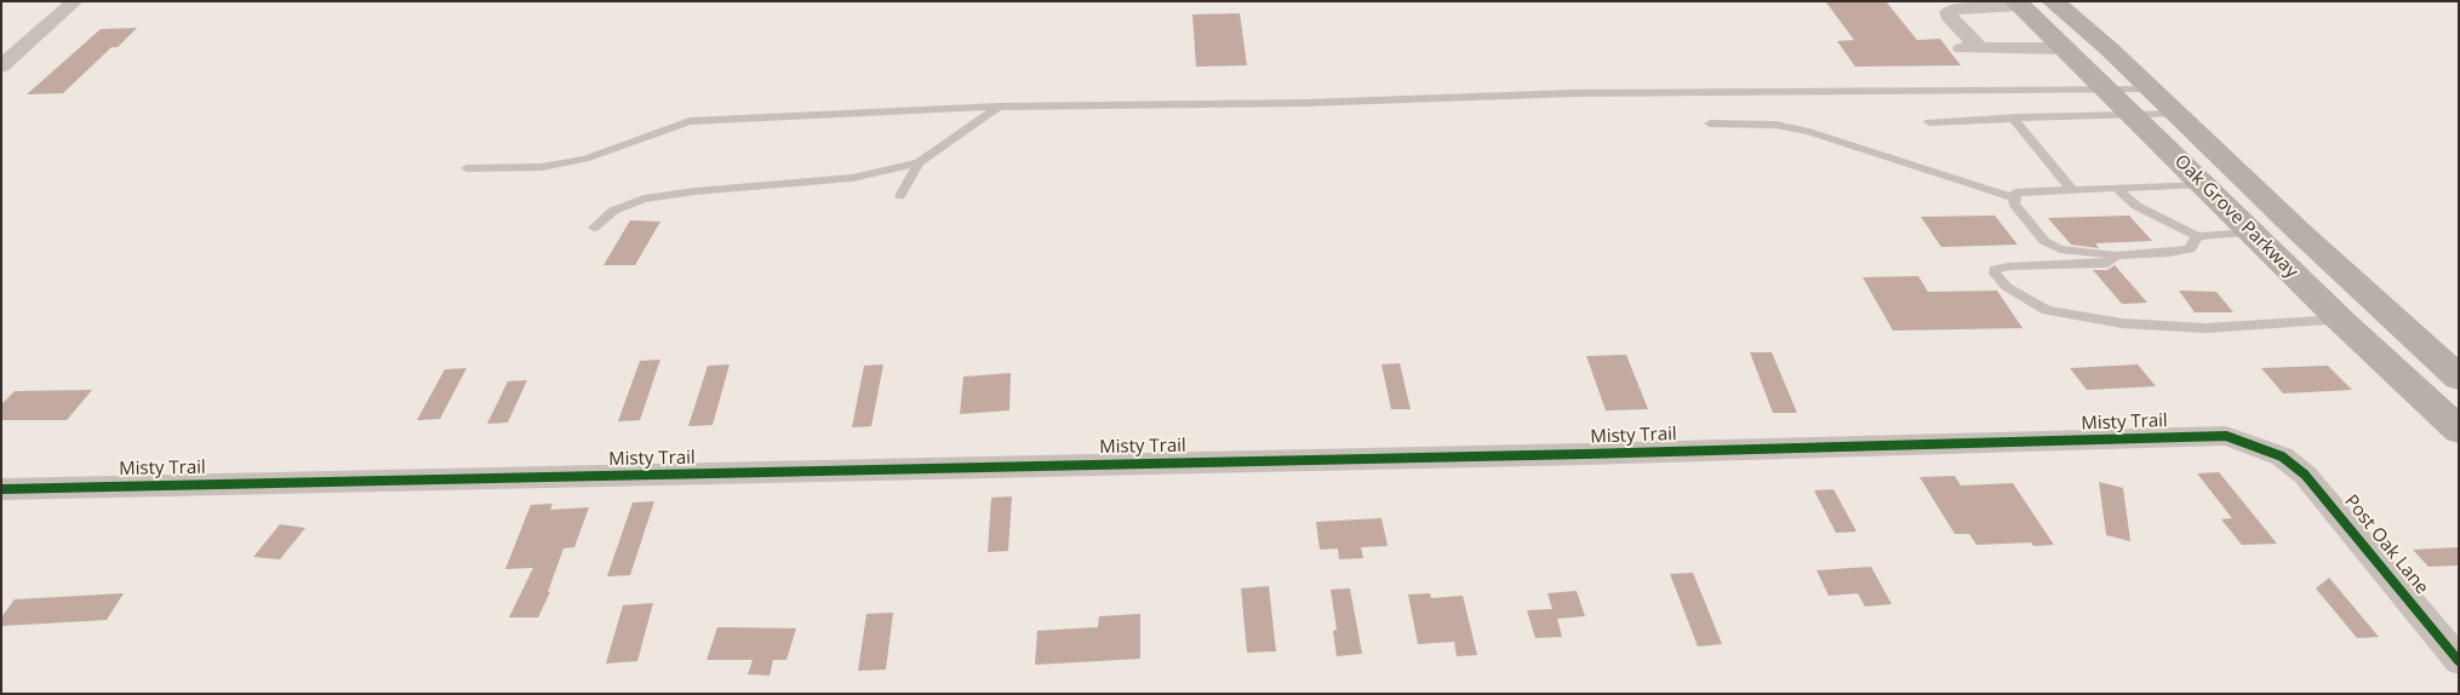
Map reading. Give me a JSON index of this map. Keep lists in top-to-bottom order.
{
  "streets": {
    "main road": ["Oak Grove Parkway"],
    "street": ["Misty Trail", "Post Oak Lane"]
  },
  "crossings": [
    ["Misty Trail", "Post Oak Lane"]
  ]
}
